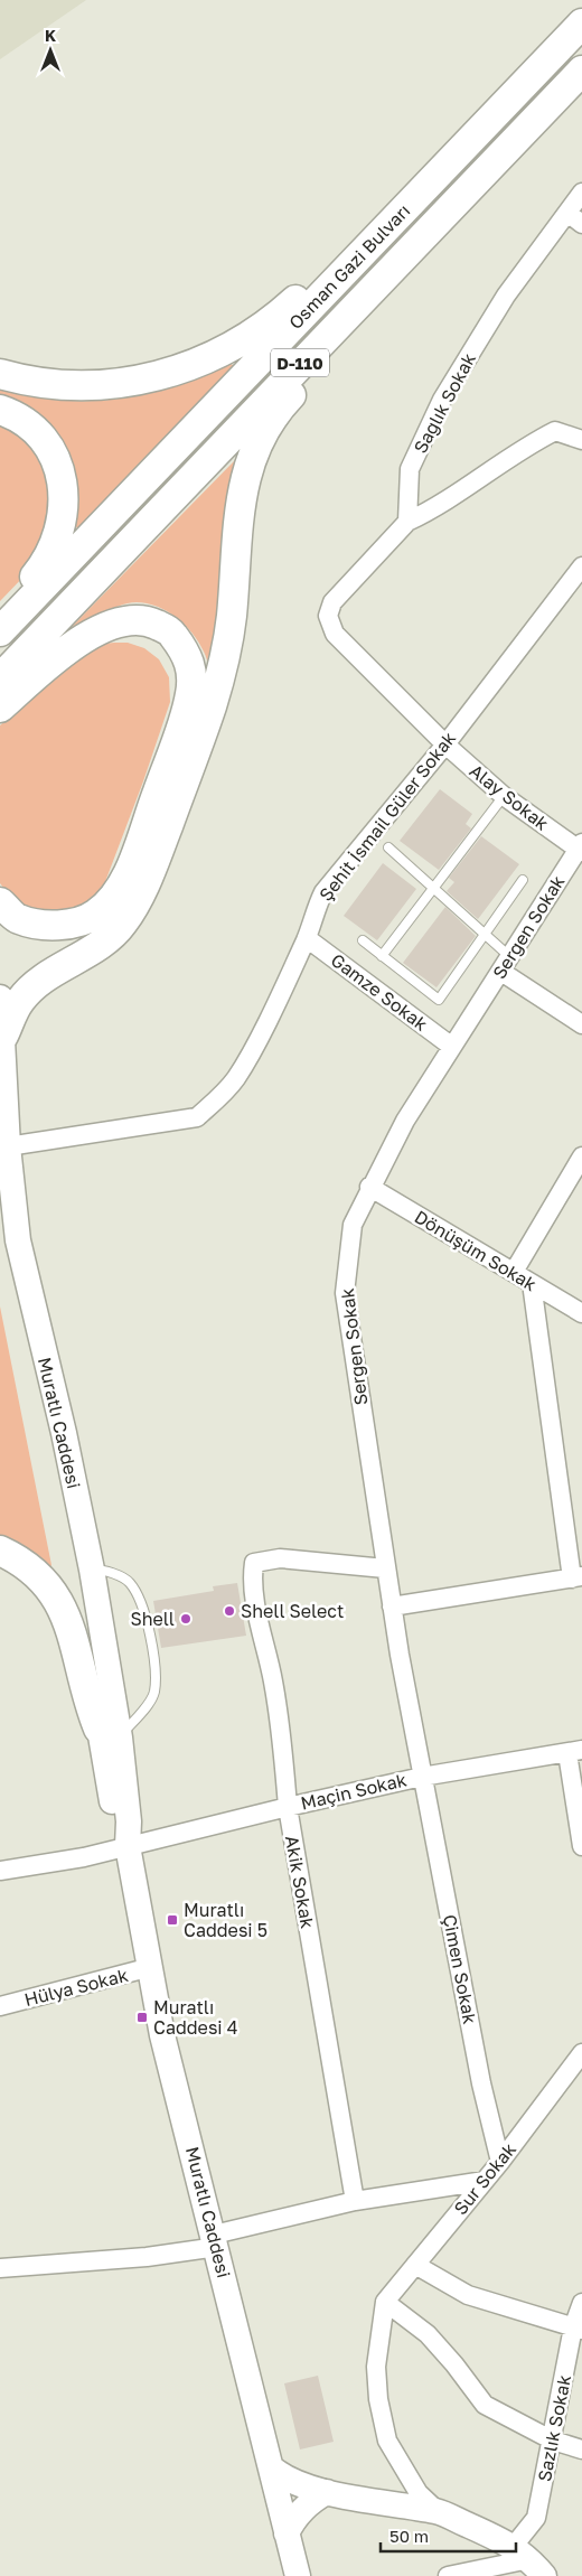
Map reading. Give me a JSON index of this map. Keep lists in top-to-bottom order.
{
  "streets": {
    "highway": ["Osman Gazi Bulvarı", "D-110"],
    "main road": ["Muratlı Caddesi"],
    "street": [
      "Sağlık Sokak",
      "Alay Sokak",
      "Şehit İsmail Güler Sokak",
      "Sergen Sokak",
      "Gamze Sokak",
      "Dönüşüm Sokak",
      "Maçin Sokak",
      "Akik Sokak",
      "Çimen Sokak",
      "Hülya Sokak",
      "Sur Sokak",
      "Sazlık Sokak"
    ]
  },
  "crossings": [
    ["Sağlık Sokak", "Alay Sokak"],
    ["Alay Sokak", "Şehit İsmail Güler Sokak"],
    ["Alay Sokak", "Sergen Sokak"],
    ["Şehit İsmail Güler Sokak", "Gamze Sokak"],
    ["Şehit İsmail Güler Sokak", "Muratlı Caddesi"],
    ["Sergen Sokak", "Gamze Sokak"],
    ["Sergen Sokak", "Dönüşüm Sokak"],
    ["Sergen Sokak", "Maçin Sokak"],
    ["Sergen Sokak", "Akik Sokak"],
    ["Sergen Sokak", "Çimen Sokak"],
    ["Muratlı Caddesi", "Maçin Sokak"],
    ["Muratlı Caddesi", "Hülya Sokak"],
    ["Maçin Sokak", "Akik Sokak"],
    ["Maçin Sokak", "Çimen Sokak"],
    ["Çimen Sokak", "Sur Sokak"]
  ],
  "places": {
    "other": ["Shell Select", "Shell"],
    "transit": ["Muratlı Caddesi 5", "Muratlı Caddesi 4"]
  },
  "scale_bar": "50 m",
  "north": "top"
}
